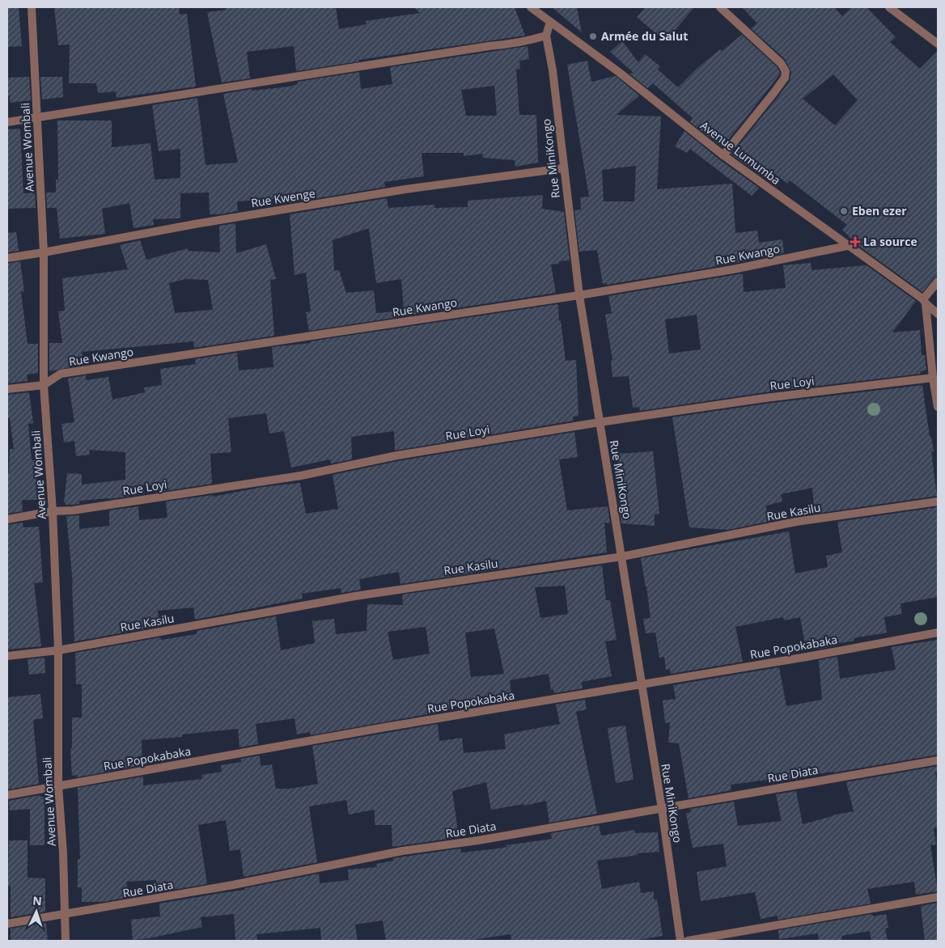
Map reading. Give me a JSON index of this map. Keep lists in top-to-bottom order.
{
  "streets": {
    "street": [
      "Avenue Wombali",
      "Avenue Lumumba",
      "Rue MiniKongo",
      "Rue Kwenge",
      "Rue Kwango",
      "Rue Loyi",
      "Rue Kasilu",
      "Rue Popokabaka",
      "Rue Diata"
    ]
  },
  "crossings": [
    ["Avenue Wombali", "Rue Kwenge"],
    ["Avenue Wombali", "Rue Kwango"],
    ["Avenue Wombali", "Rue Loyi"],
    ["Avenue Wombali", "Rue Kasilu"],
    ["Avenue Wombali", "Rue Popokabaka"],
    ["Avenue Wombali", "Rue Diata"],
    ["Avenue Lumumba", "Rue MiniKongo"],
    ["Avenue Lumumba", "Rue Kwango"],
    ["Rue MiniKongo", "Rue Kwenge"],
    ["Rue MiniKongo", "Rue Kwango"],
    ["Rue MiniKongo", "Rue Loyi"],
    ["Rue MiniKongo", "Rue Kasilu"],
    ["Rue MiniKongo", "Rue Popokabaka"],
    ["Rue MiniKongo", "Rue Diata"]
  ],
  "places": {
    "other": ["Armée du Salut", "Eben ezer"],
    "health": ["La source"]
  },
  "north": "top"
}
